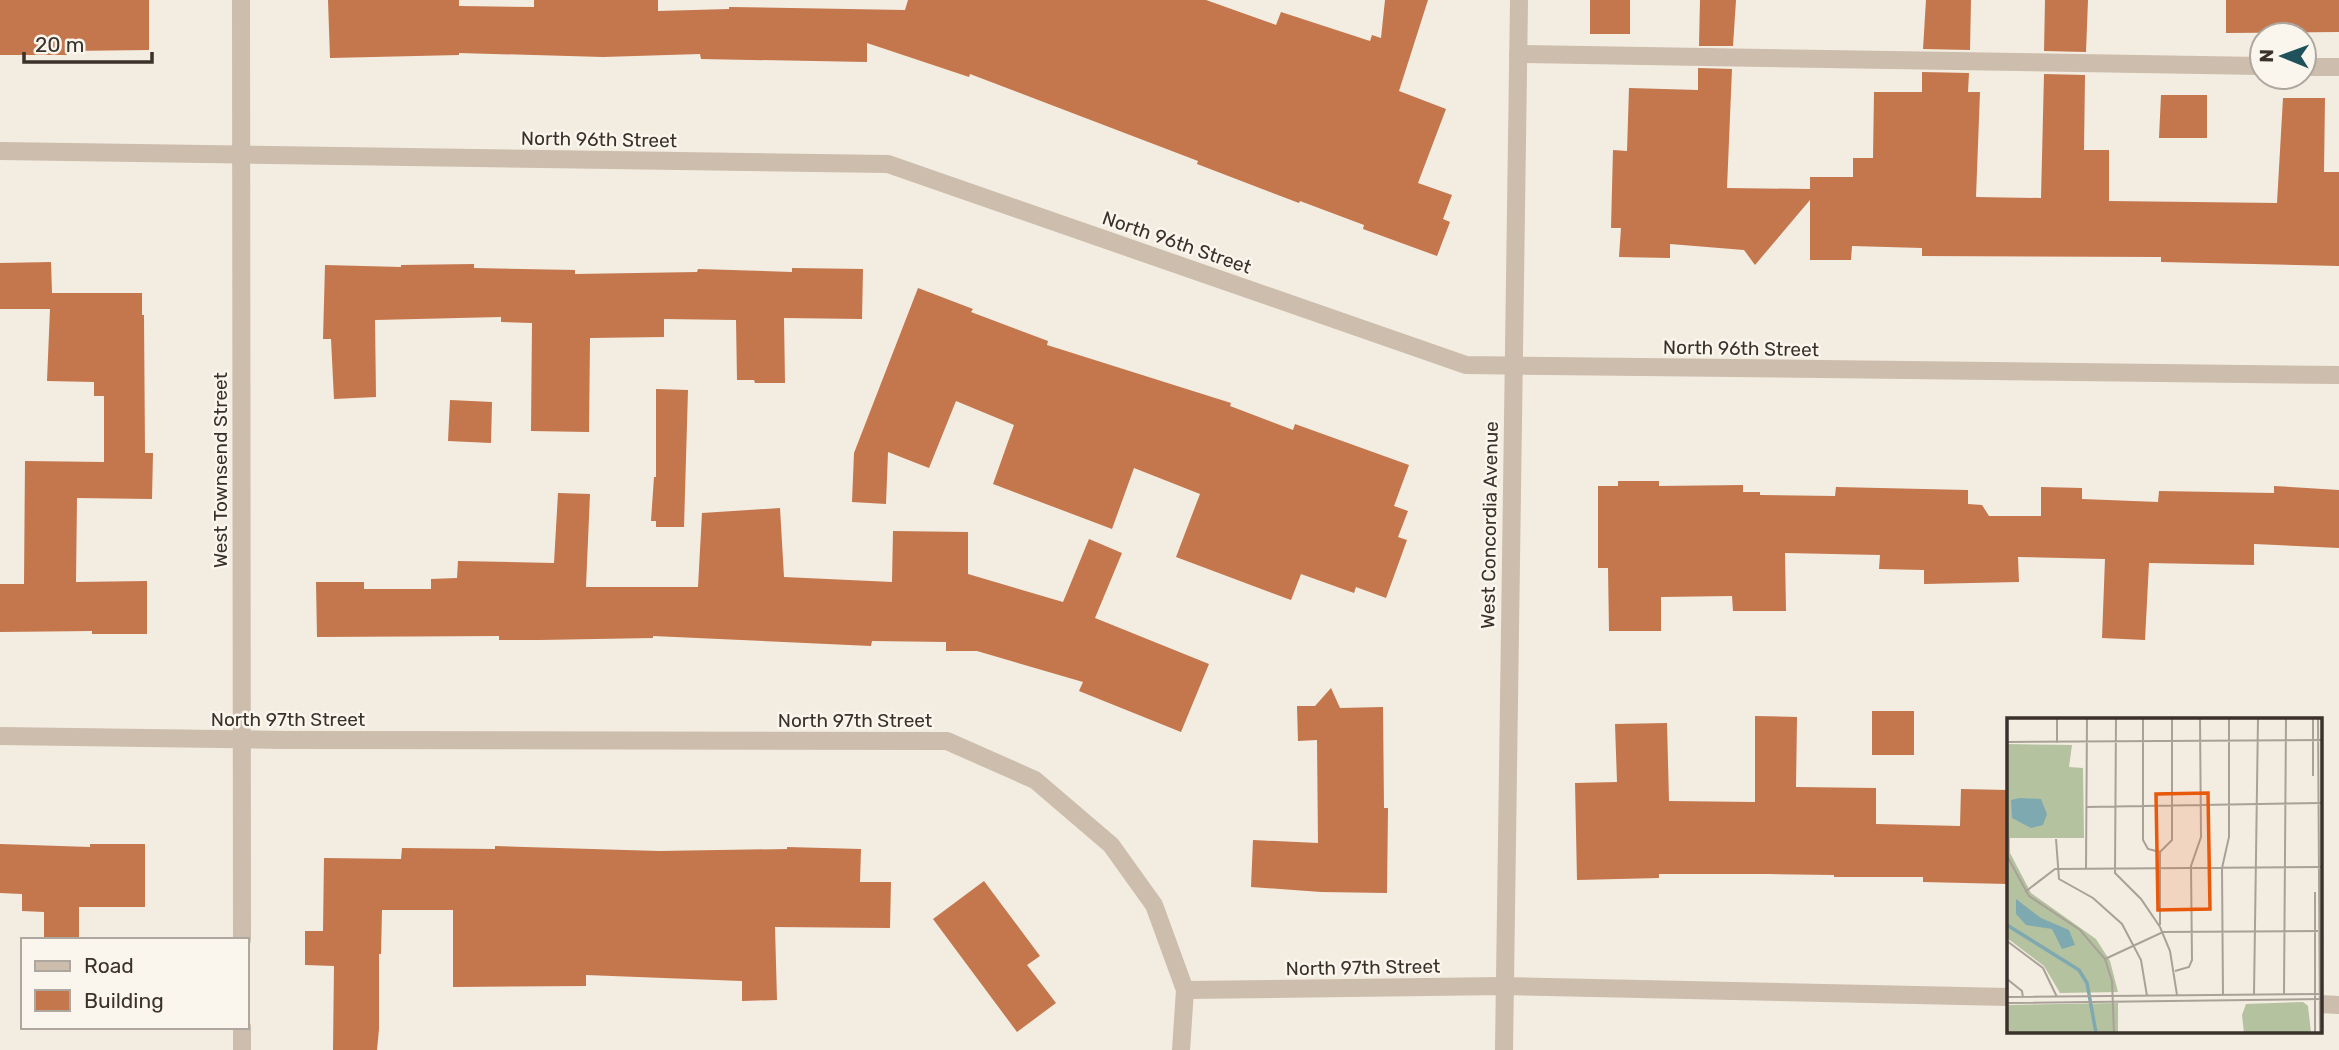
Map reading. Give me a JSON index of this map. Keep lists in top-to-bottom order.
{
  "streets": {
    "street": [
      "North 96th Street",
      "West Townsend Street",
      "West Concordia Avenue",
      "North 97th Street"
    ]
  },
  "crossings": [
    ["North 96th Street", "West Townsend Street"],
    ["North 96th Street", "West Concordia Avenue"],
    ["West Townsend Street", "North 97th Street"],
    ["West Concordia Avenue", "North 97th Street"]
  ],
  "legend": ["Road", "Building"],
  "scale_bar": "20 m",
  "north": "left"
}
